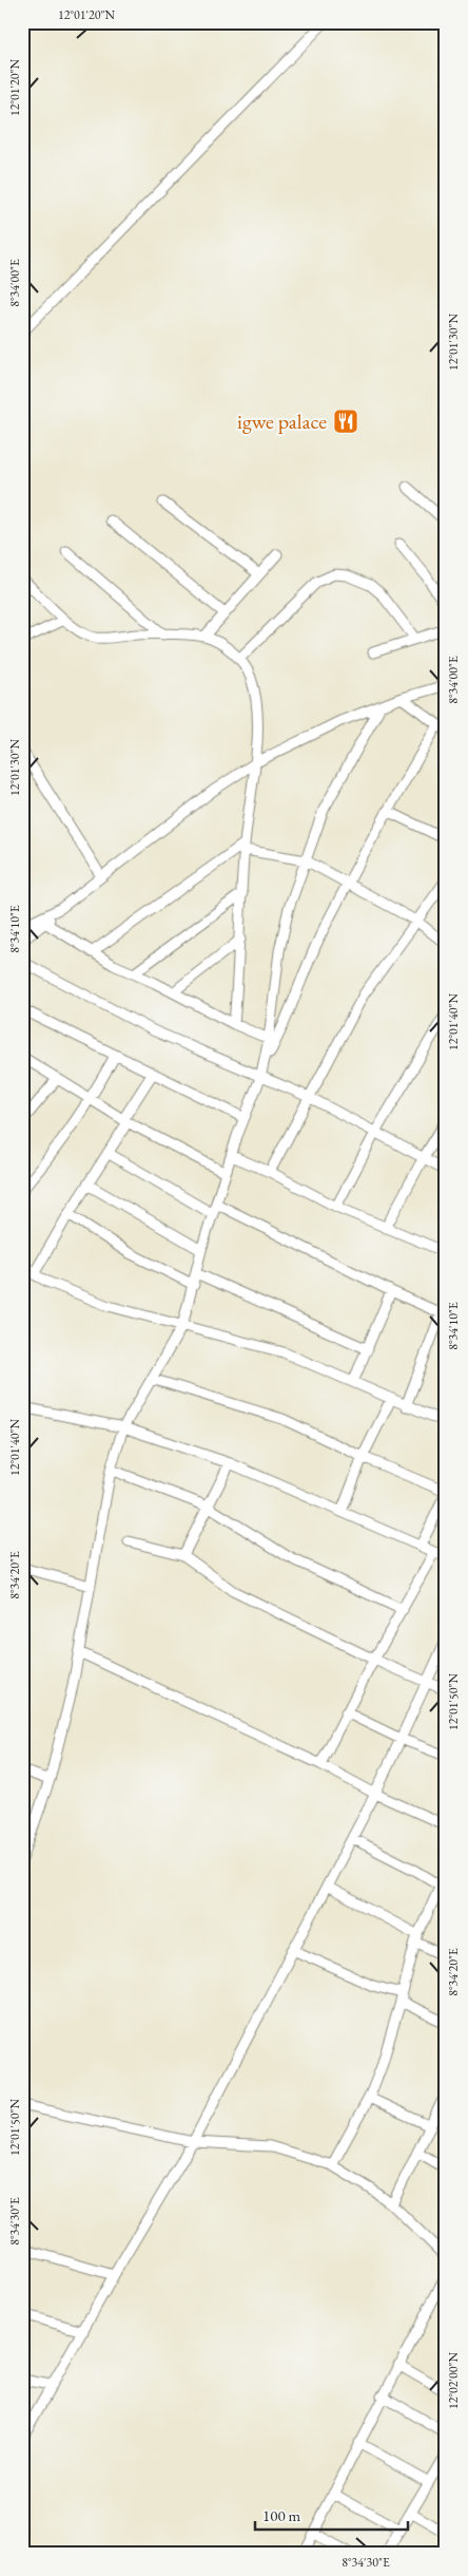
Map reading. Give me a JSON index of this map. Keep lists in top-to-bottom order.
{
  "places": {
    "restaurant": ["igwe palace"]
  },
  "scale_bar": "100 m",
  "coordinates": [
    "12°01'20\"N",
    "8°34'00\"E",
    "12°01'30\"N",
    "8°34'10\"E",
    "12°01'40\"N",
    "8°34'20\"E",
    "12°01'50\"N",
    "8°34'30\"E",
    "12°02'00\"N"
  ]
}
